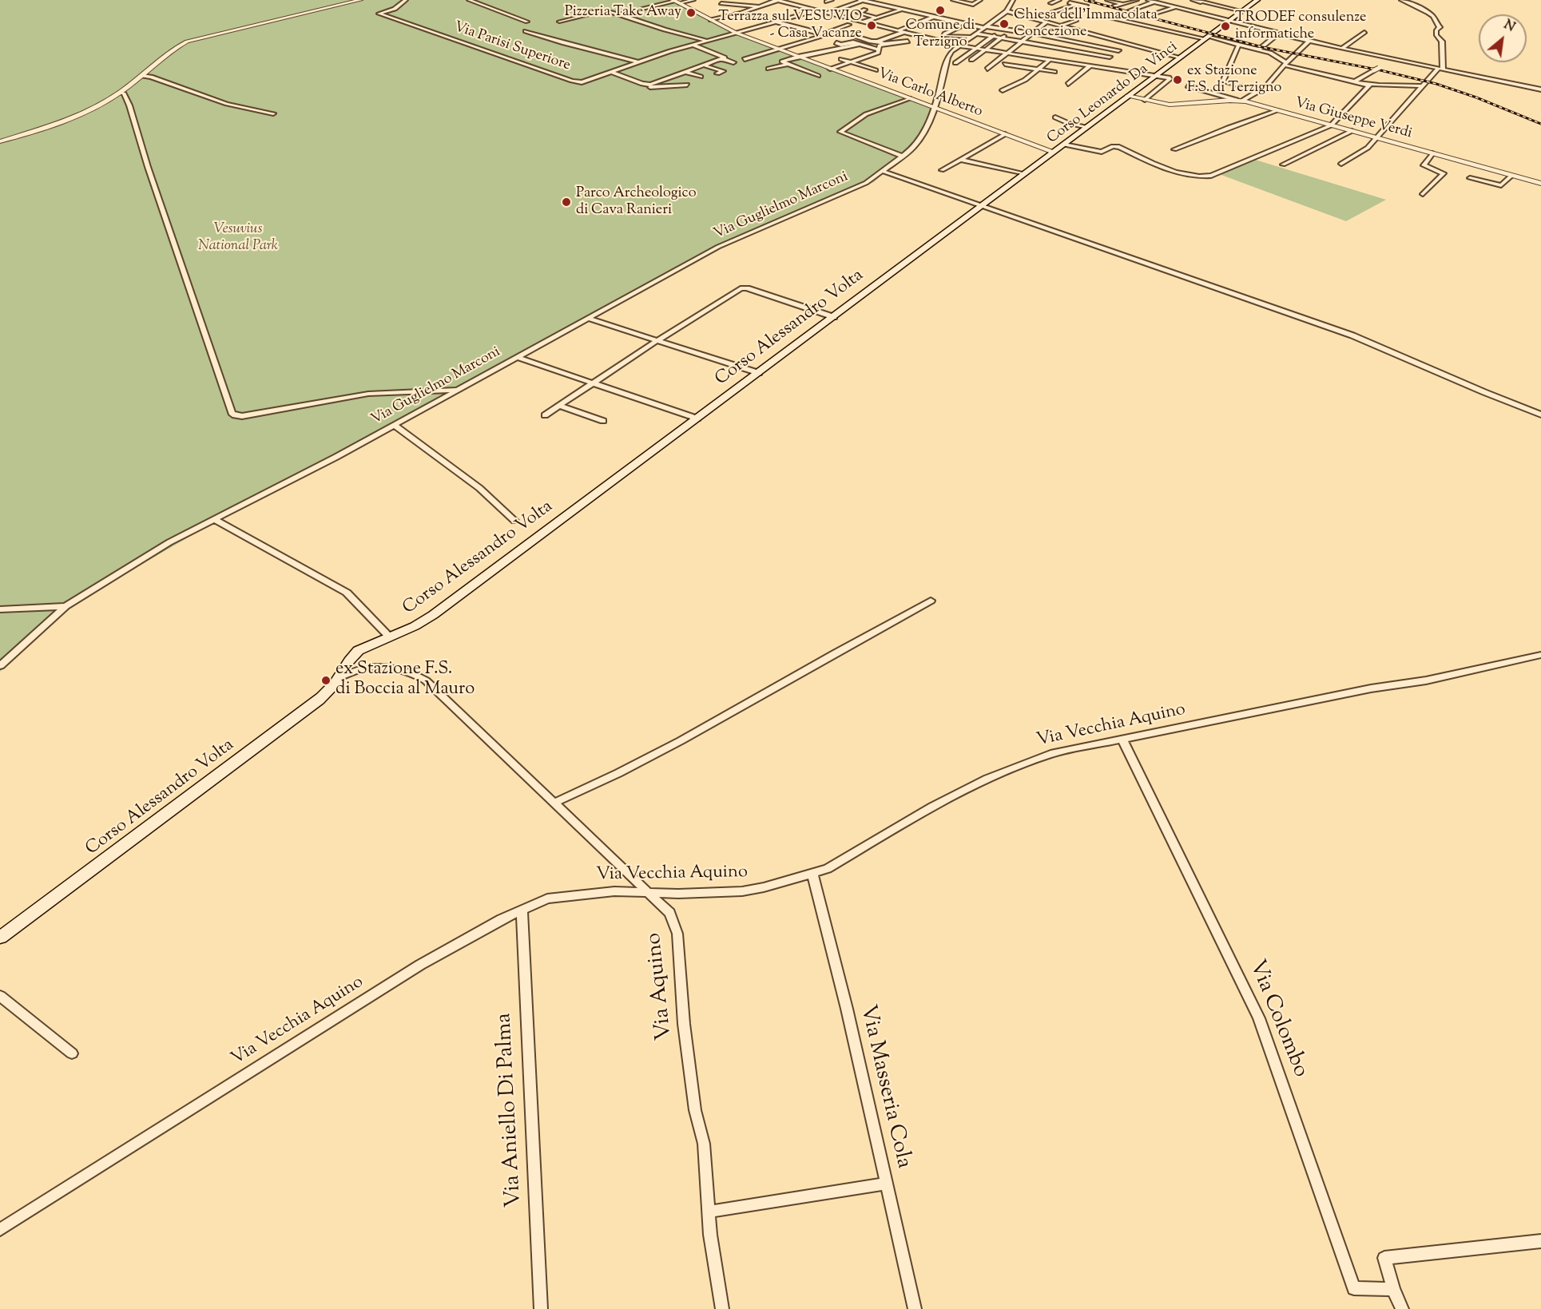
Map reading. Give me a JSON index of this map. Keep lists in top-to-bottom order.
{
  "streets": {
    "main road": ["Corso Leonardo Da Vinci", "Corso Alessandro Volta"],
    "street": [
      "Via Parisi Superiore",
      "Via Carlo Alberto",
      "Via Giuseppe Verdi",
      "Via Guglielmo Marconi",
      "Via Vecchia Aquino",
      "Via Aquino",
      "Via Colombo",
      "Via Masseria Cola",
      "Via Aniello Di Palma"
    ]
  },
  "crossings": [
    ["Via Parisi Superiore", "Via Carlo Alberto"],
    ["Via Carlo Alberto", "Corso Leonardo Da Vinci"],
    ["Via Carlo Alberto", "Via Guglielmo Marconi"],
    ["Corso Leonardo Da Vinci", "Via Giuseppe Verdi"],
    ["Corso Leonardo Da Vinci", "Corso Alessandro Volta"],
    ["Corso Alessandro Volta", "Via Aquino"],
    ["Via Vecchia Aquino", "Via Aquino"],
    ["Via Vecchia Aquino", "Via Colombo"],
    ["Via Vecchia Aquino", "Via Masseria Cola"],
    ["Via Vecchia Aquino", "Via Aniello Di Palma"]
  ],
  "parks": ["Vesuvius National Park"],
  "places": [
    "Comune di Terzigno",
    "Pizzeria Take Away",
    "Chiesa dell'Immacolata Concezione",
    "Terrazza sul VESUVIO - Casa Vacanze",
    "TRODEF consulenze informatiche",
    "ex Stazione F.S. di Terzigno",
    "Parco Archeologico di Cava Ranieri",
    "ex Stazione F.S. di Boccia al Mauro"
  ],
  "north": "top right"
}
